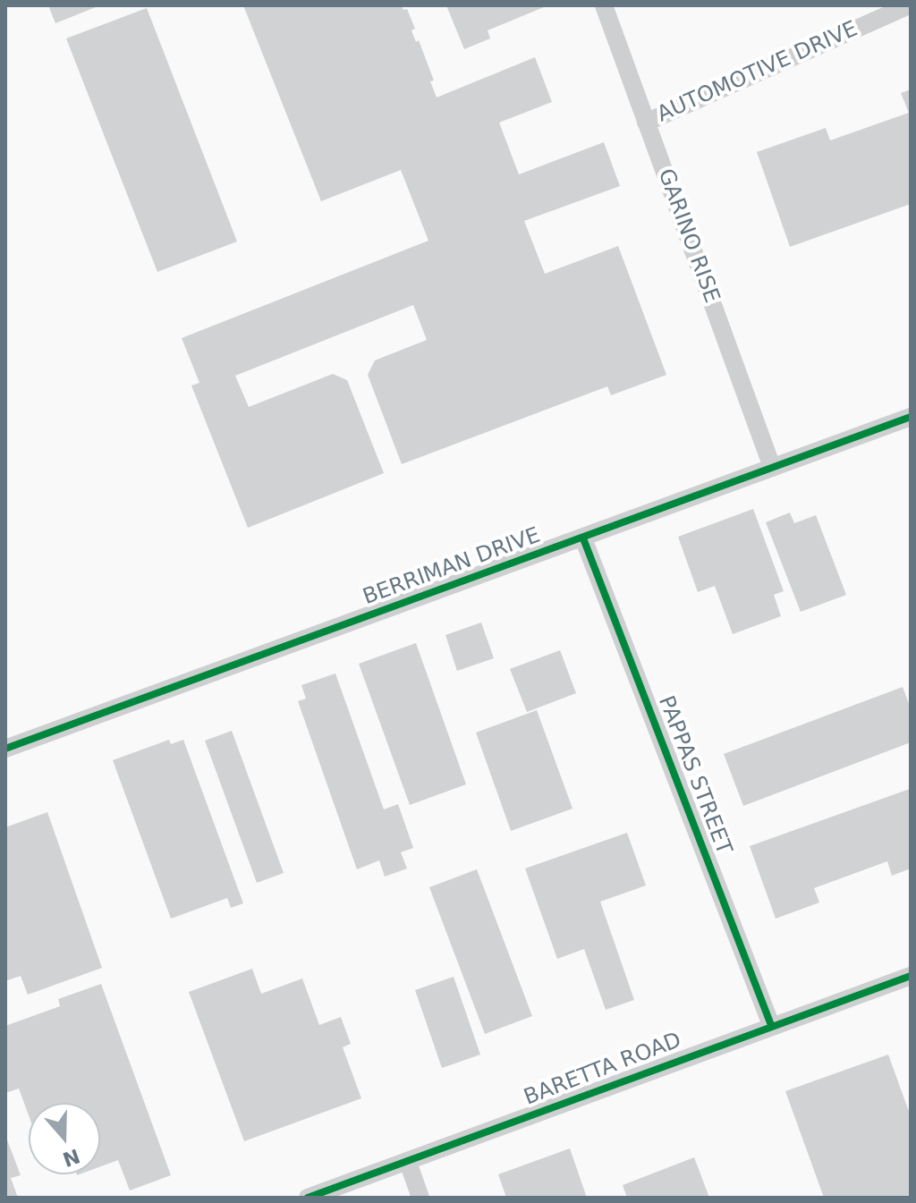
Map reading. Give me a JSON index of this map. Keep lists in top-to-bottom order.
{
  "streets": {
    "street": [
      "AUTOMOTIVE DRIVE",
      "GARINO RISE",
      "BERRIMAN DRIVE",
      "PAPPAS STREET",
      "BARETTA ROAD"
    ]
  },
  "crossings": [
    ["AUTOMOTIVE DRIVE", "GARINO RISE"],
    ["GARINO RISE", "BERRIMAN DRIVE"],
    ["BERRIMAN DRIVE", "PAPPAS STREET"],
    ["PAPPAS STREET", "BARETTA ROAD"]
  ],
  "north": "bottom"
}
